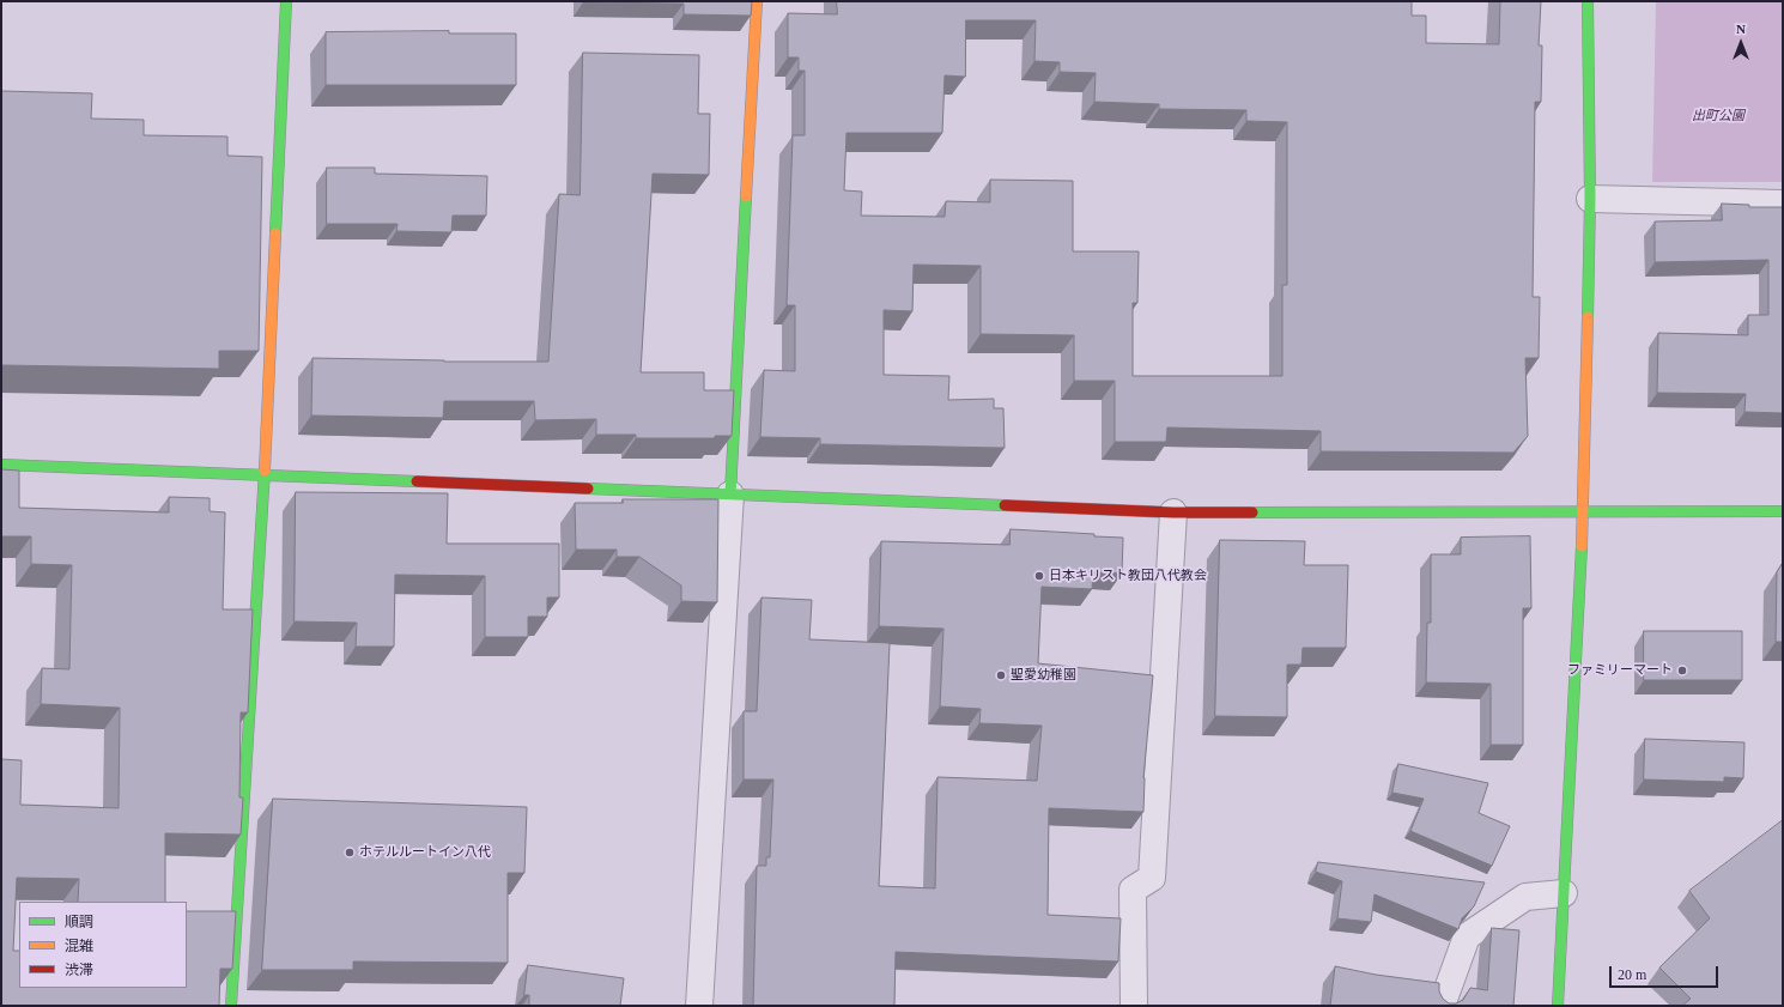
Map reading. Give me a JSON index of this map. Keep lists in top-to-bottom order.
{
  "parks": ["出町公園"],
  "places": [
    "日本キリスト教団八代教会",
    "ファミリーマート",
    "聖愛幼稚園",
    "ホテルルートイン八代"
  ],
  "legend": ["順調", "混雑", "渋滞"],
  "scale_bar": "20 m",
  "north": "top"
}
